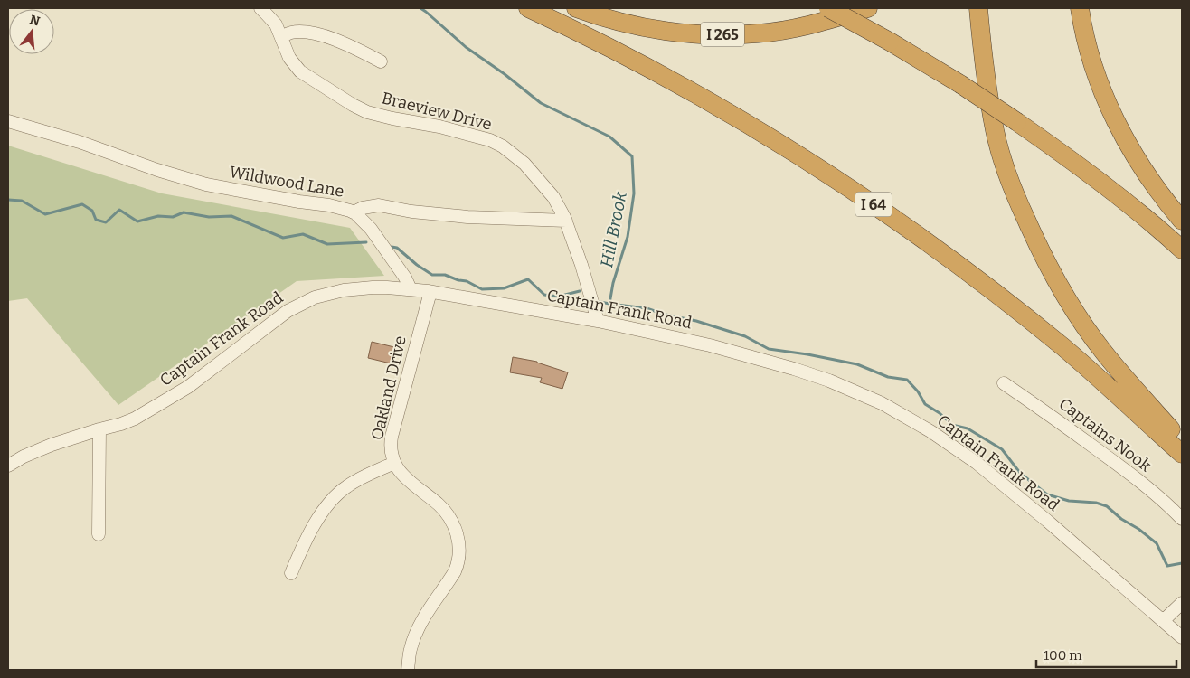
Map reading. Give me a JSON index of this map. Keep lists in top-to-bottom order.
{
  "streets": {
    "highway": ["I 265", "I 64"],
    "street": [
      "Braeview Drive",
      "Wildwood Lane",
      "Captain Frank Road",
      "Oakland Drive",
      "Captains Nook"
    ]
  },
  "crossings": [
    ["Braeview Drive", "Wildwood Lane"],
    ["Braeview Drive", "Captain Frank Road"],
    ["Captain Frank Road", "Oakland Drive"]
  ],
  "water": ["Hill Brook"],
  "scale_bar": "100 m",
  "north": "top"
}
